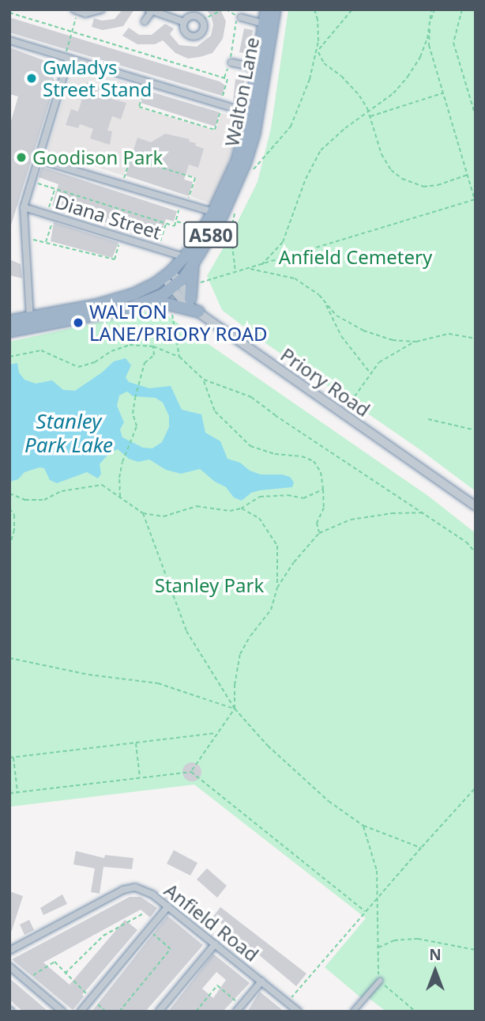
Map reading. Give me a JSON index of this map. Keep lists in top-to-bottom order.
{
  "streets": {
    "highway": ["Walton Lane", "A580"],
    "street": ["Diana Street", "Priory Road", "Anfield Road"]
  },
  "crossings": [
    ["Walton Lane", "Diana Street"]
  ],
  "water": ["Stanley Park Lake"],
  "parks": ["Anfield Cemetery", "Stanley Park"],
  "places": ["Gwladys Street Stand", "Goodison Park", "WALTON LANE/PRIORY ROAD"],
  "north": "top"
}
